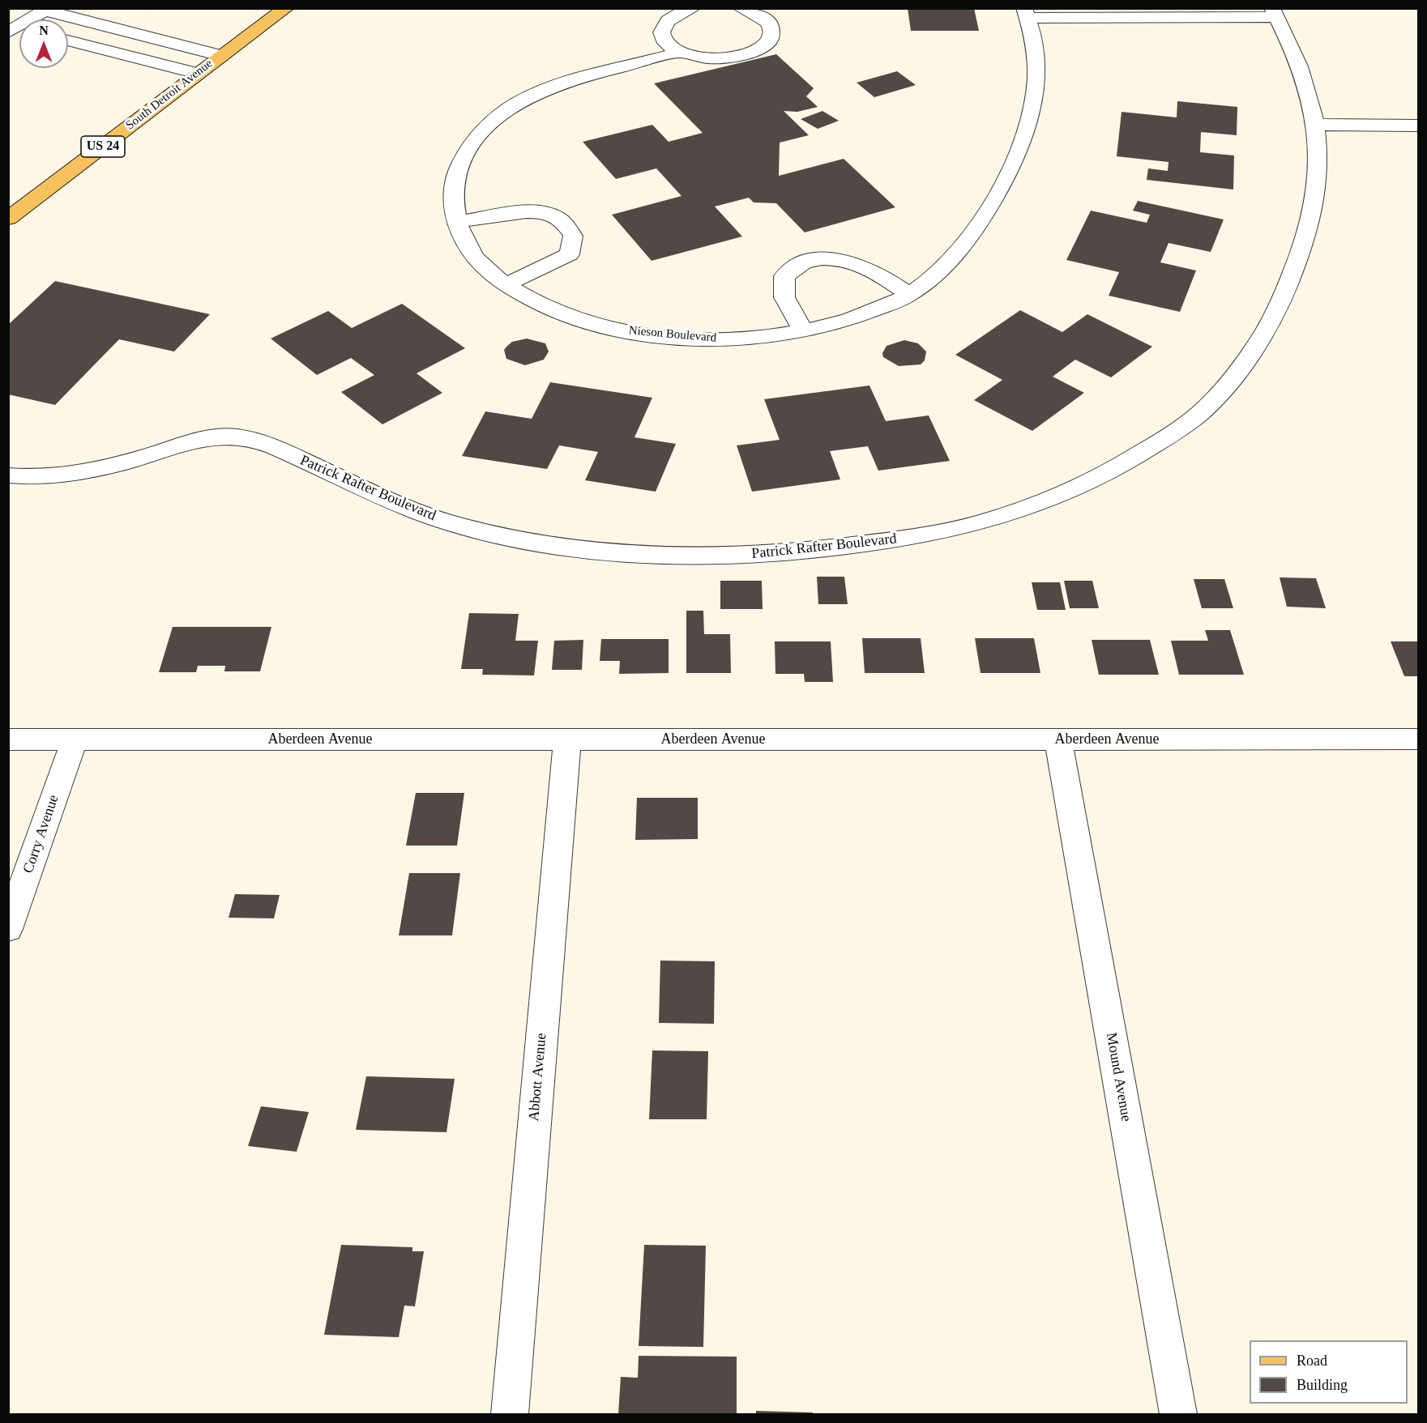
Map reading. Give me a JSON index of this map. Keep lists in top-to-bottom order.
{
  "streets": {
    "main road": ["South Detroit Avenue", "US 24"],
    "street": [
      "Nieson Boulevard",
      "Patrick Rafter Boulevard",
      "Aberdeen Avenue",
      "Corry Avenue",
      "Abbott Avenue",
      "Mound Avenue"
    ]
  },
  "crossings": [
    ["Nieson Boulevard", "Patrick Rafter Boulevard"],
    ["Aberdeen Avenue", "Corry Avenue"],
    ["Aberdeen Avenue", "Abbott Avenue"],
    ["Aberdeen Avenue", "Mound Avenue"]
  ],
  "legend": ["Road", "Building"],
  "north": "top"
}
